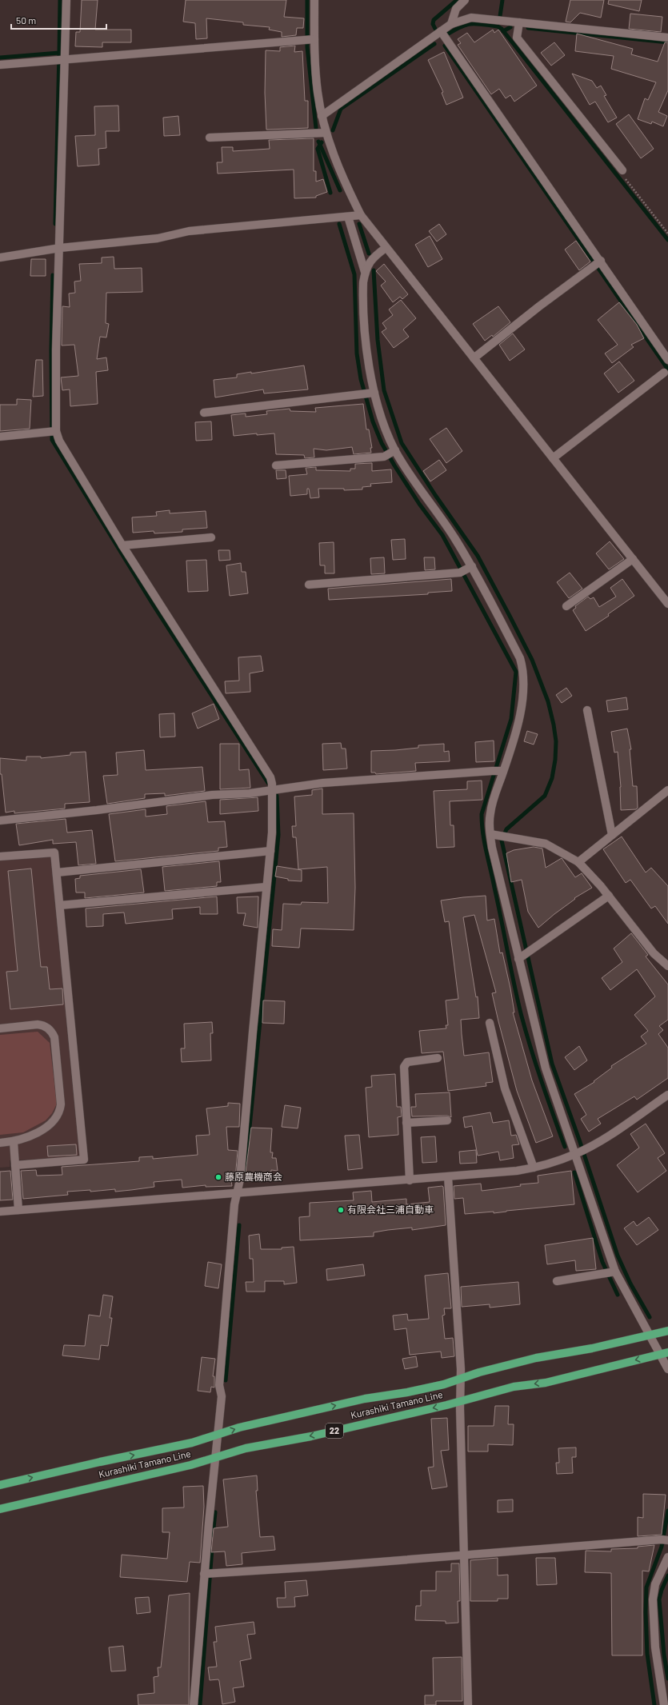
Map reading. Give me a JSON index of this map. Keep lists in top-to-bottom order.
{
  "streets": {
    "main road": ["Kurashiki Tamano Line", "22"]
  },
  "places": ["藤原農機商会", "有限会社三浦自動車"],
  "scale_bar": "50 m"
}
